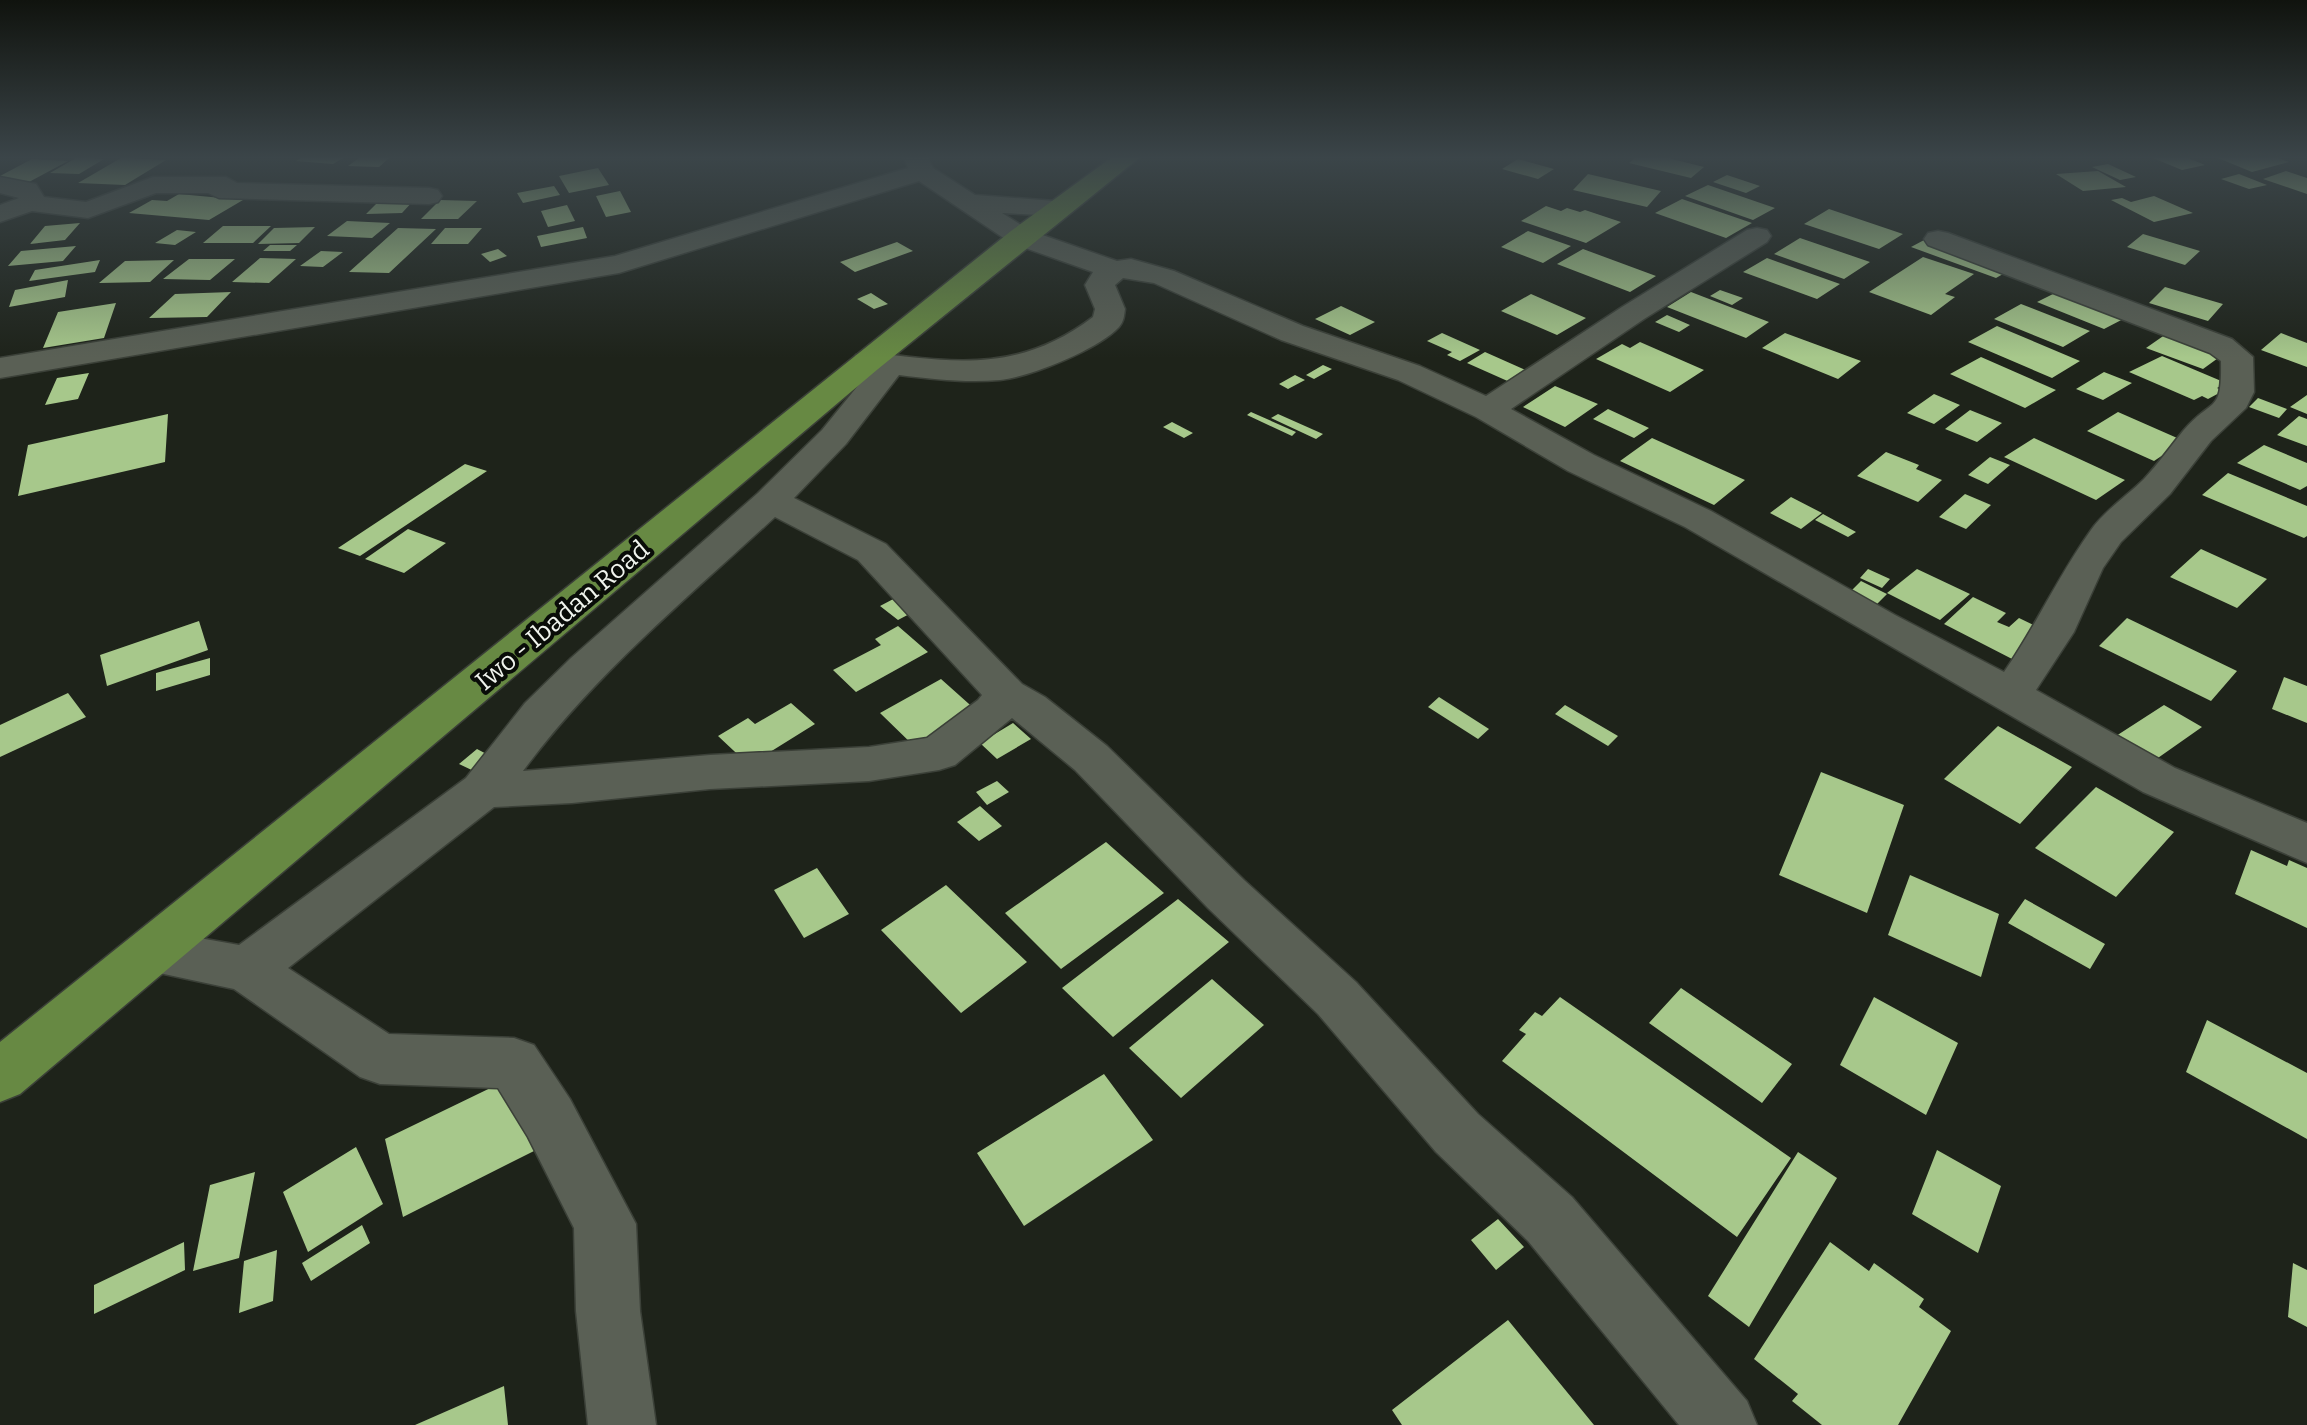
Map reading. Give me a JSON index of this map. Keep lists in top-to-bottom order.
{
  "streets": {
    "main road": ["Iwo - Ibadan Road"]
  }
}
